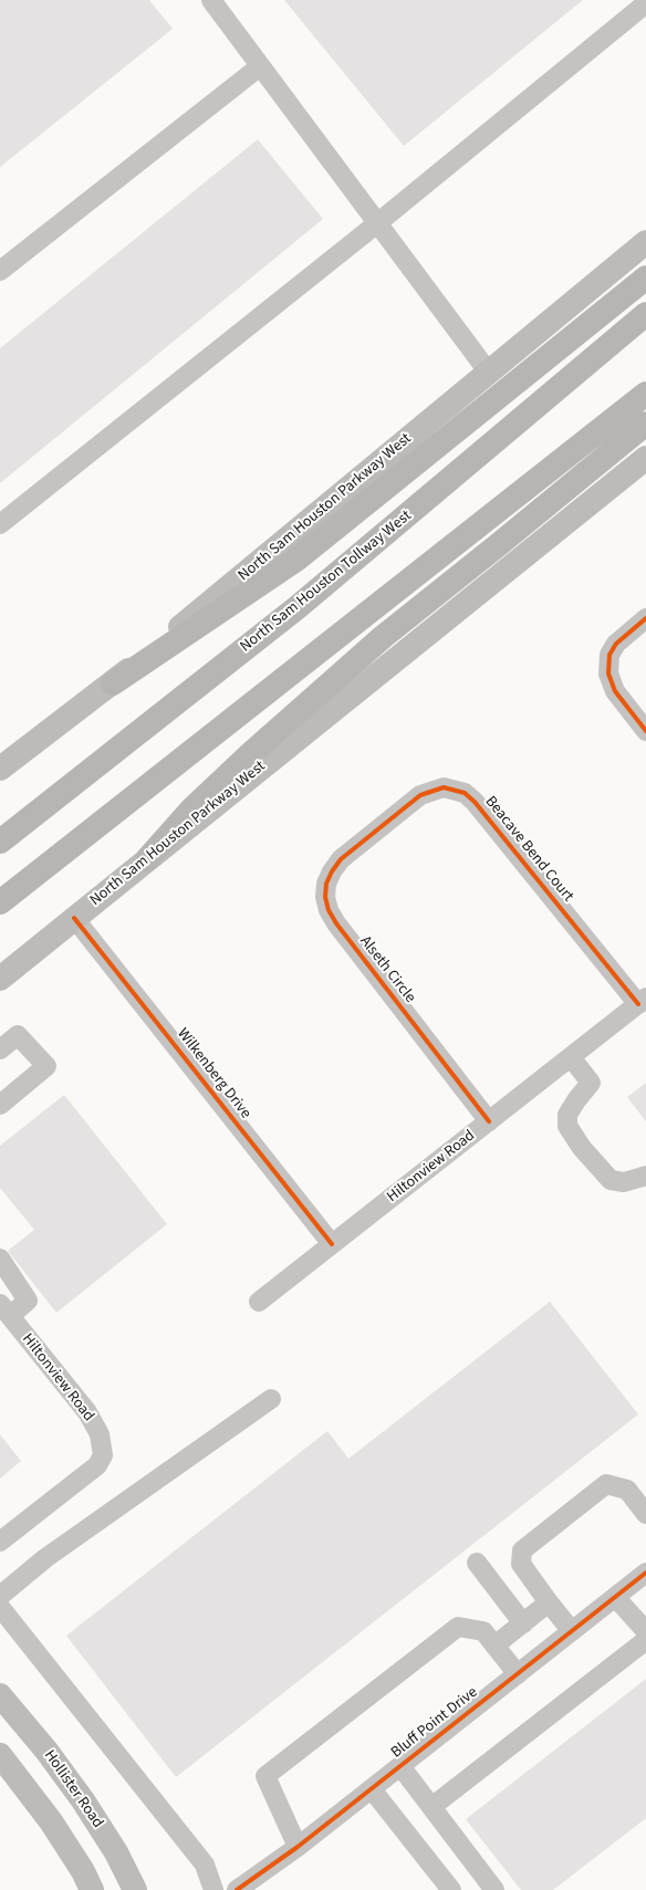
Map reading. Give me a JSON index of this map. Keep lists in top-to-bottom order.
{
  "streets": {
    "highway": ["North Sam Houston Tollway West"],
    "main road": ["North Sam Houston Parkway West", "Hollister Road"],
    "street": [
      "Beacave Bend Court",
      "Alseth Circle",
      "Wilkenberg Drive",
      "Hiltonview Road",
      "Bluff Point Drive"
    ]
  },
  "crossings": [
    ["North Sam Houston Parkway West", "Wilkenberg Drive"],
    ["Beacave Bend Court", "Alseth Circle"],
    ["Beacave Bend Court", "Hiltonview Road"],
    ["Alseth Circle", "Hiltonview Road"],
    ["Wilkenberg Drive", "Hiltonview Road"]
  ]
}
